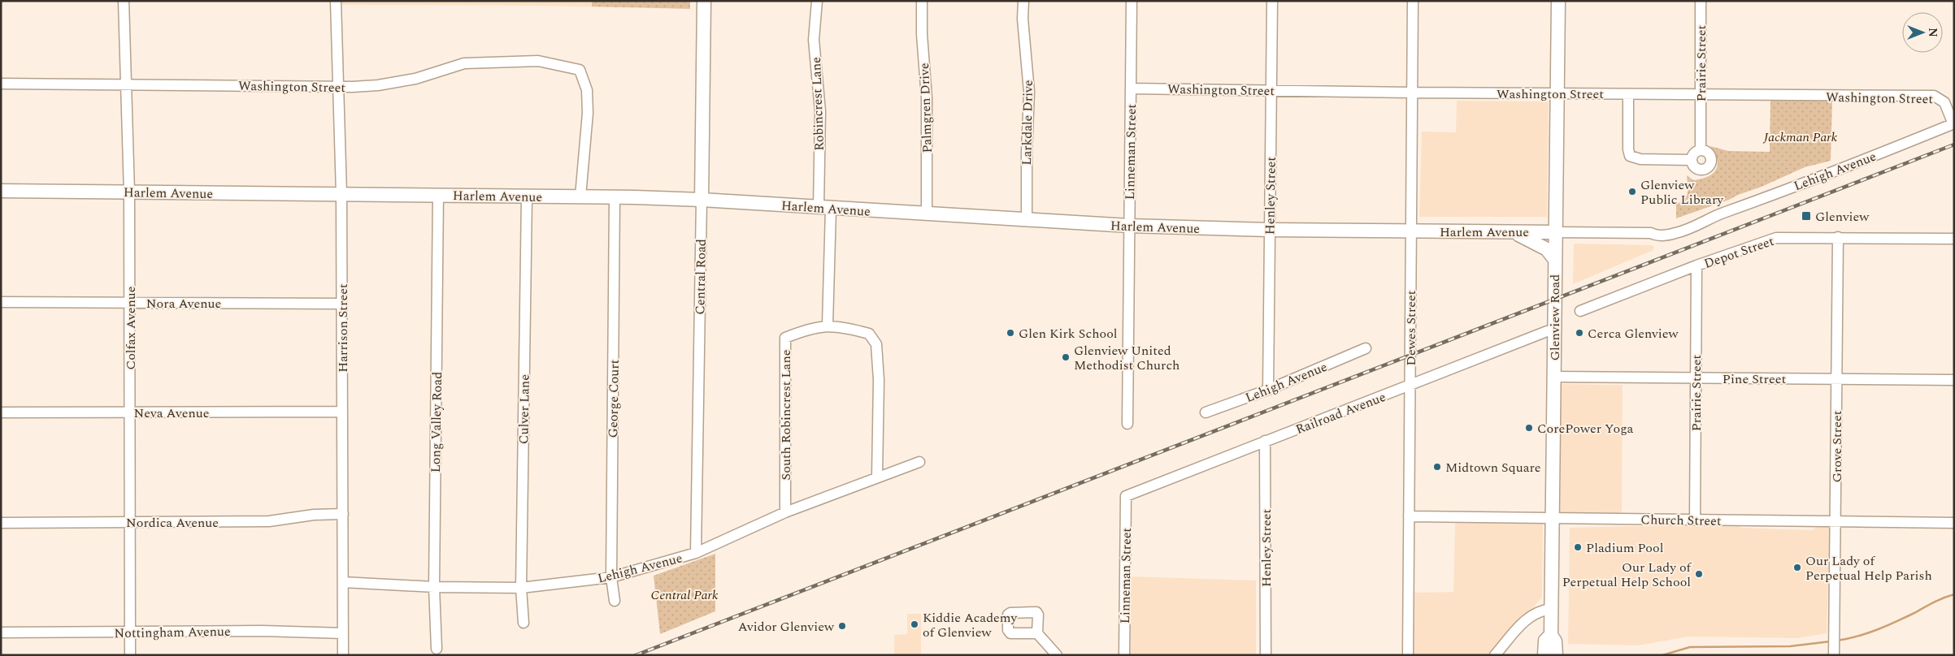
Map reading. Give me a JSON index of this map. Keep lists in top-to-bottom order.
{
  "streets": {
    "main road": ["Harlem Avenue", "Central Road", "Glenview Road"],
    "street": [
      "Prairie Street",
      "Washington Street",
      "Robincrest Lane",
      "Palmgren Drive",
      "Larkdale Drive",
      "Linneman Street",
      "Lehigh Avenue",
      "Henley Street",
      "Depot Street",
      "Nora Avenue",
      "Colfax Avenue",
      "Harrison Street",
      "Dewes Street",
      "Pine Street",
      "George Court",
      "Culver Lane",
      "Neva Avenue",
      "Railroad Avenue",
      "South Robincrest Lane",
      "Long Valley Road",
      "Grove Street",
      "Church Street",
      "Nordica Avenue",
      "Nottingham Avenue"
    ]
  },
  "crossings": [
    ["Prairie Street", "Washington Street"],
    ["Prairie Street", "Depot Street"],
    ["Prairie Street", "Pine Street"],
    ["Prairie Street", "Church Street"],
    ["Washington Street", "Linneman Street"],
    ["Washington Street", "Lehigh Avenue"],
    ["Washington Street", "Harlem Avenue"],
    ["Washington Street", "Henley Street"],
    ["Washington Street", "Glenview Road"],
    ["Washington Street", "Colfax Avenue"],
    ["Washington Street", "Harrison Street"],
    ["Washington Street", "Dewes Street"],
    ["Robincrest Lane", "Harlem Avenue"],
    ["Robincrest Lane", "South Robincrest Lane"],
    ["Palmgren Drive", "Harlem Avenue"],
    ["Larkdale Drive", "Harlem Avenue"],
    ["Linneman Street", "Harlem Avenue"],
    ["Linneman Street", "Railroad Avenue"],
    ["Lehigh Avenue", "Harlem Avenue"],
    ["Lehigh Avenue", "Henley Street"],
    ["Lehigh Avenue", "Central Road"],
    ["Lehigh Avenue", "Harrison Street"],
    ["Lehigh Avenue", "George Court"],
    ["Lehigh Avenue", "Culver Lane"],
    ["Lehigh Avenue", "South Robincrest Lane"],
    ["Lehigh Avenue", "Long Valley Road"],
    ["Harlem Avenue", "Henley Street"],
    ["Harlem Avenue", "Central Road"],
    ["Harlem Avenue", "Glenview Road"],
    ["Harlem Avenue", "Colfax Avenue"],
    ["Harlem Avenue", "Harrison Street"],
    ["Harlem Avenue", "Dewes Street"],
    ["Harlem Avenue", "George Court"],
    ["Harlem Avenue", "Culver Lane"],
    ["Harlem Avenue", "Long Valley Road"],
    ["Henley Street", "Railroad Avenue"],
    ["Depot Street", "Grove Street"],
    ["Nora Avenue", "Colfax Avenue"],
    ["Nora Avenue", "Harrison Street"],
    ["Glenview Road", "Pine Street"],
    ["Glenview Road", "Railroad Avenue"],
    ["Glenview Road", "Church Street"],
    ["Colfax Avenue", "Neva Avenue"],
    ["Colfax Avenue", "Nordica Avenue"],
    ["Colfax Avenue", "Nottingham Avenue"],
    ["Harrison Street", "Neva Avenue"],
    ["Harrison Street", "Nordica Avenue"],
    ["Harrison Street", "Nottingham Avenue"],
    ["Dewes Street", "Railroad Avenue"],
    ["Dewes Street", "Church Street"],
    ["Pine Street", "Grove Street"],
    ["Grove Street", "Church Street"]
  ],
  "parks": ["Jackman Park", "Central Park"],
  "places": {
    "other": [
      "Glenview Public Library",
      "Glen Kirk School",
      "Cerca Glenview",
      "Glenview United Methodist Church",
      "CorePower Yoga",
      "Midtown Square",
      "Pladium Pool",
      "Our Lady of Perpetual Help Parish",
      "Our Lady of Perpetual Help School",
      "Kiddie Academy of Glenview",
      "Avidor Glenview"
    ],
    "transit": ["Glenview"]
  },
  "north": "right"
}
